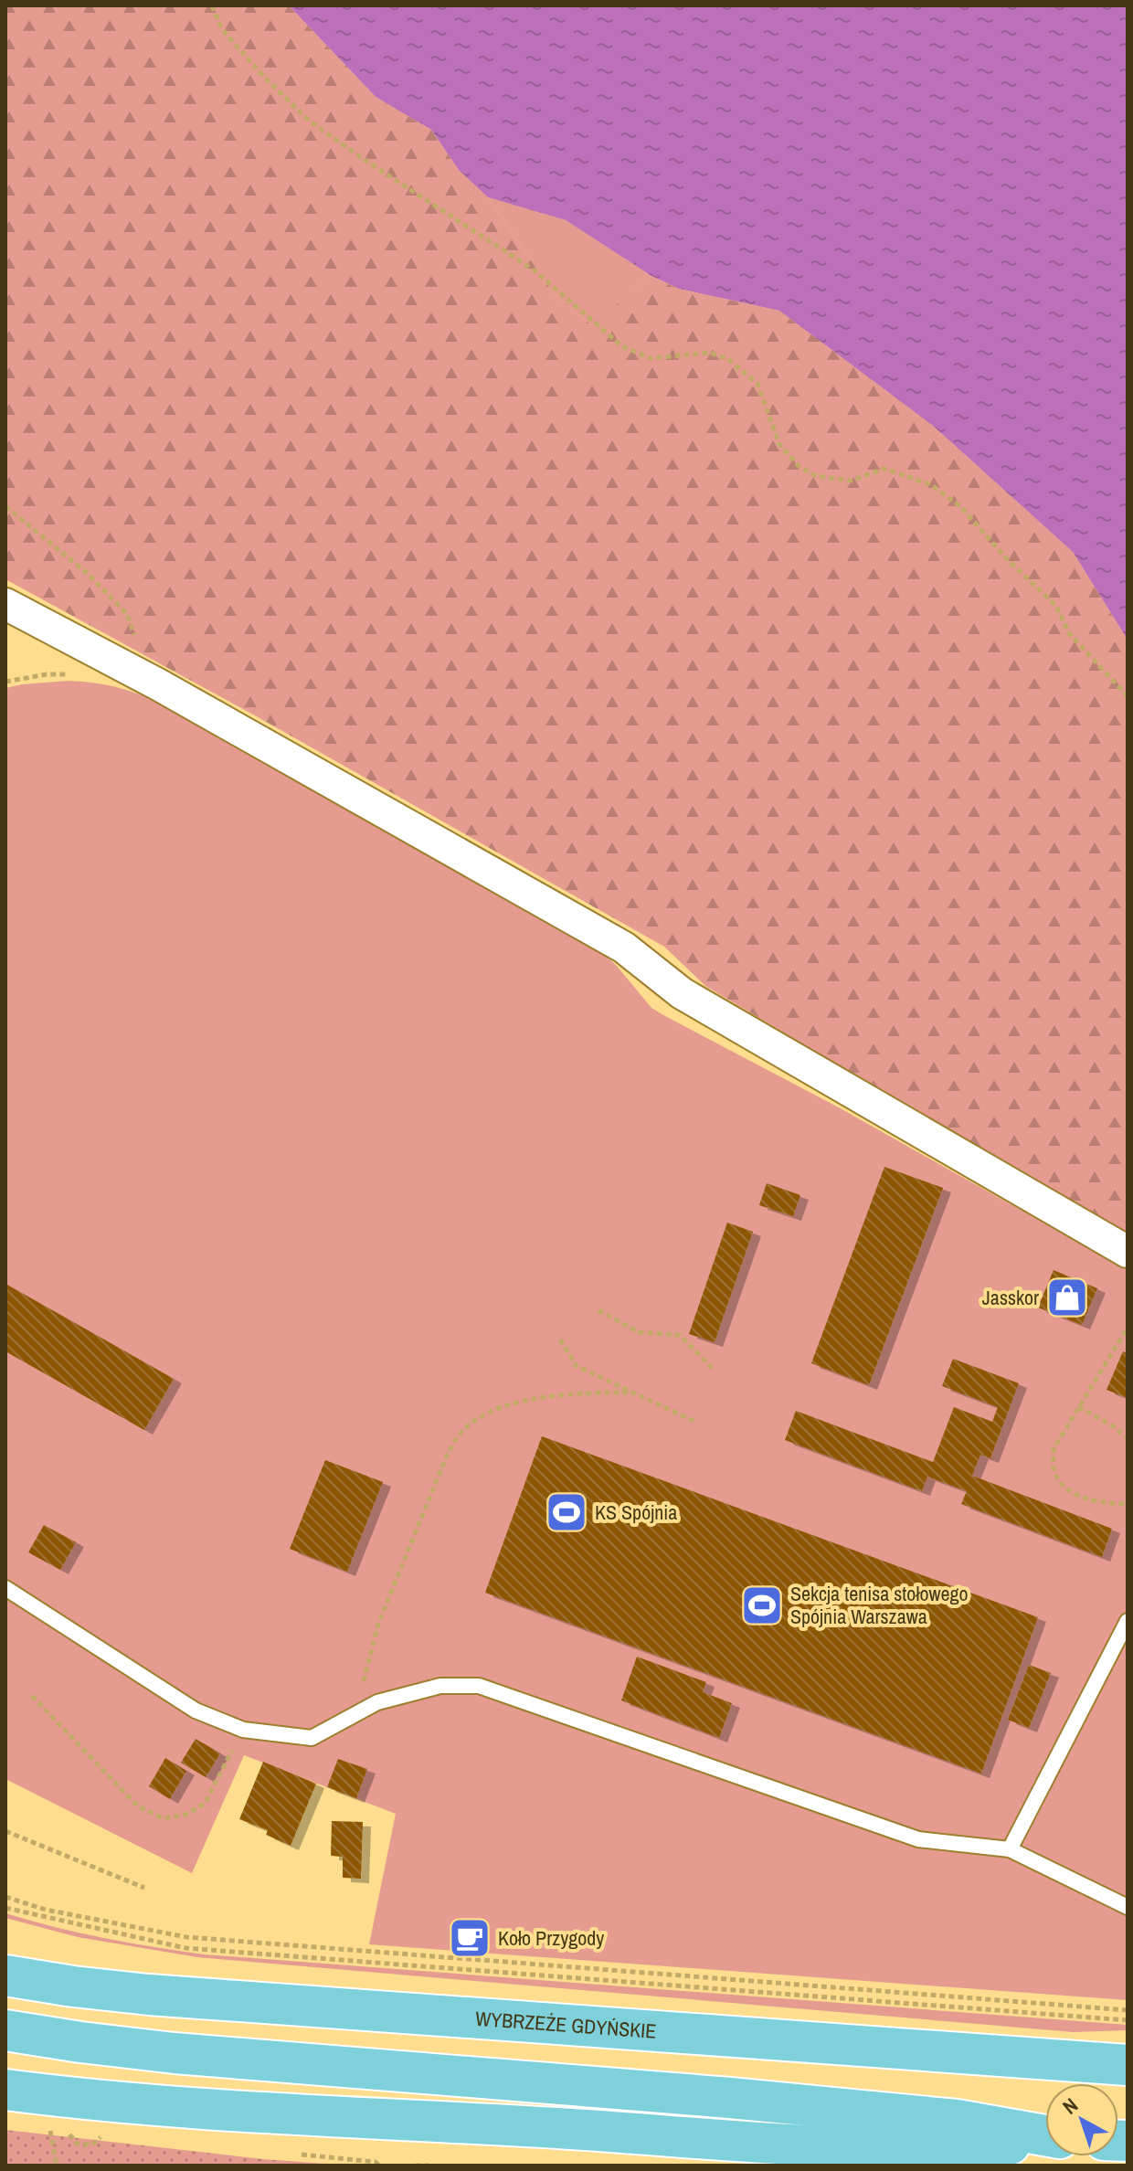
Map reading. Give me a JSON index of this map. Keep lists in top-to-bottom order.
{
  "streets": {
    "main road": ["WYBRZEŻE GDYŃSKIE"]
  },
  "places": {
    "shop": ["Jasskor"],
    "sports": ["KS Spójnia", "Sekcja tenisa stołowego Spójnia Warszawa"],
    "cafe": ["Koło Przygody"]
  },
  "north": "top left"
}
